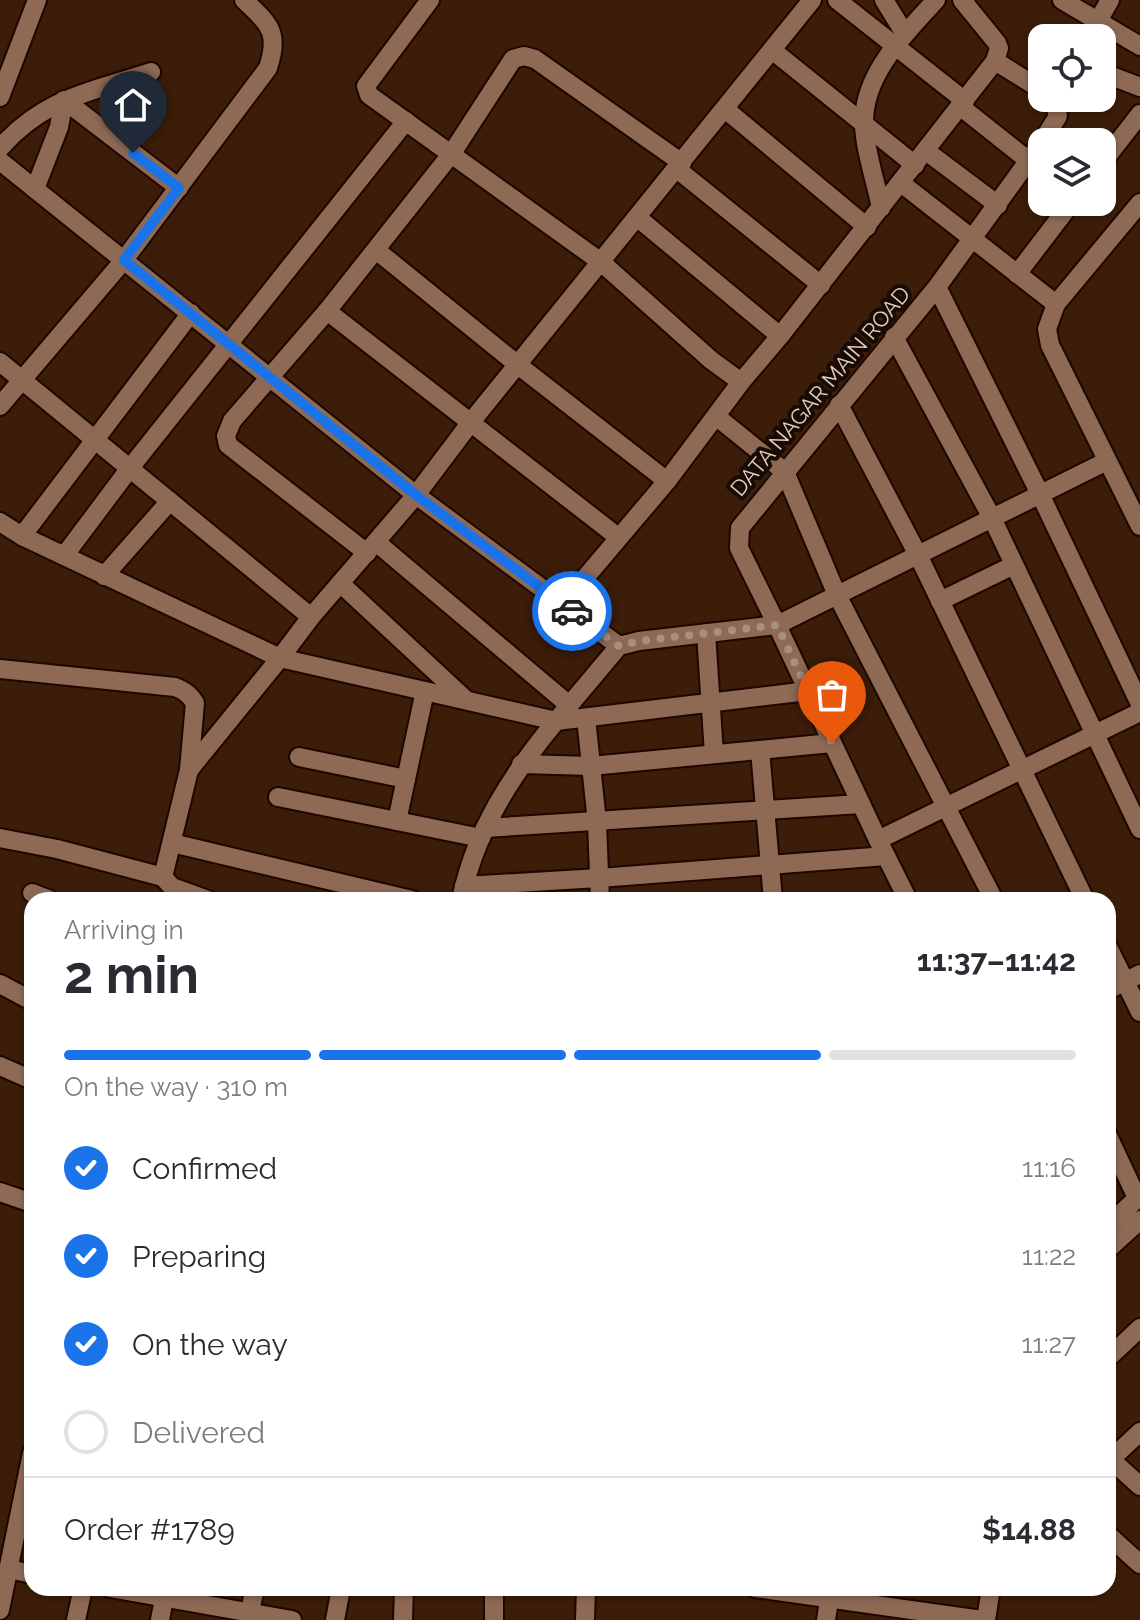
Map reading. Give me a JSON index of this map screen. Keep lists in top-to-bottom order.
{
  "streets": {
    "street": ["DATA NAGAR MAIN ROAD"]
  },
  "page": {
    "heading": ["2 min", "Arriving in", "11:37–11:42"],
    "panel": ["Order #1789", "$14.88"],
    "bar": "On the way · 310 m",
    "list": [
      ["Confirmed", "11:16"],
      ["Preparing", "11:22"],
      ["On the way", "11:27"],
      "Delivered"
    ]
  }
}
